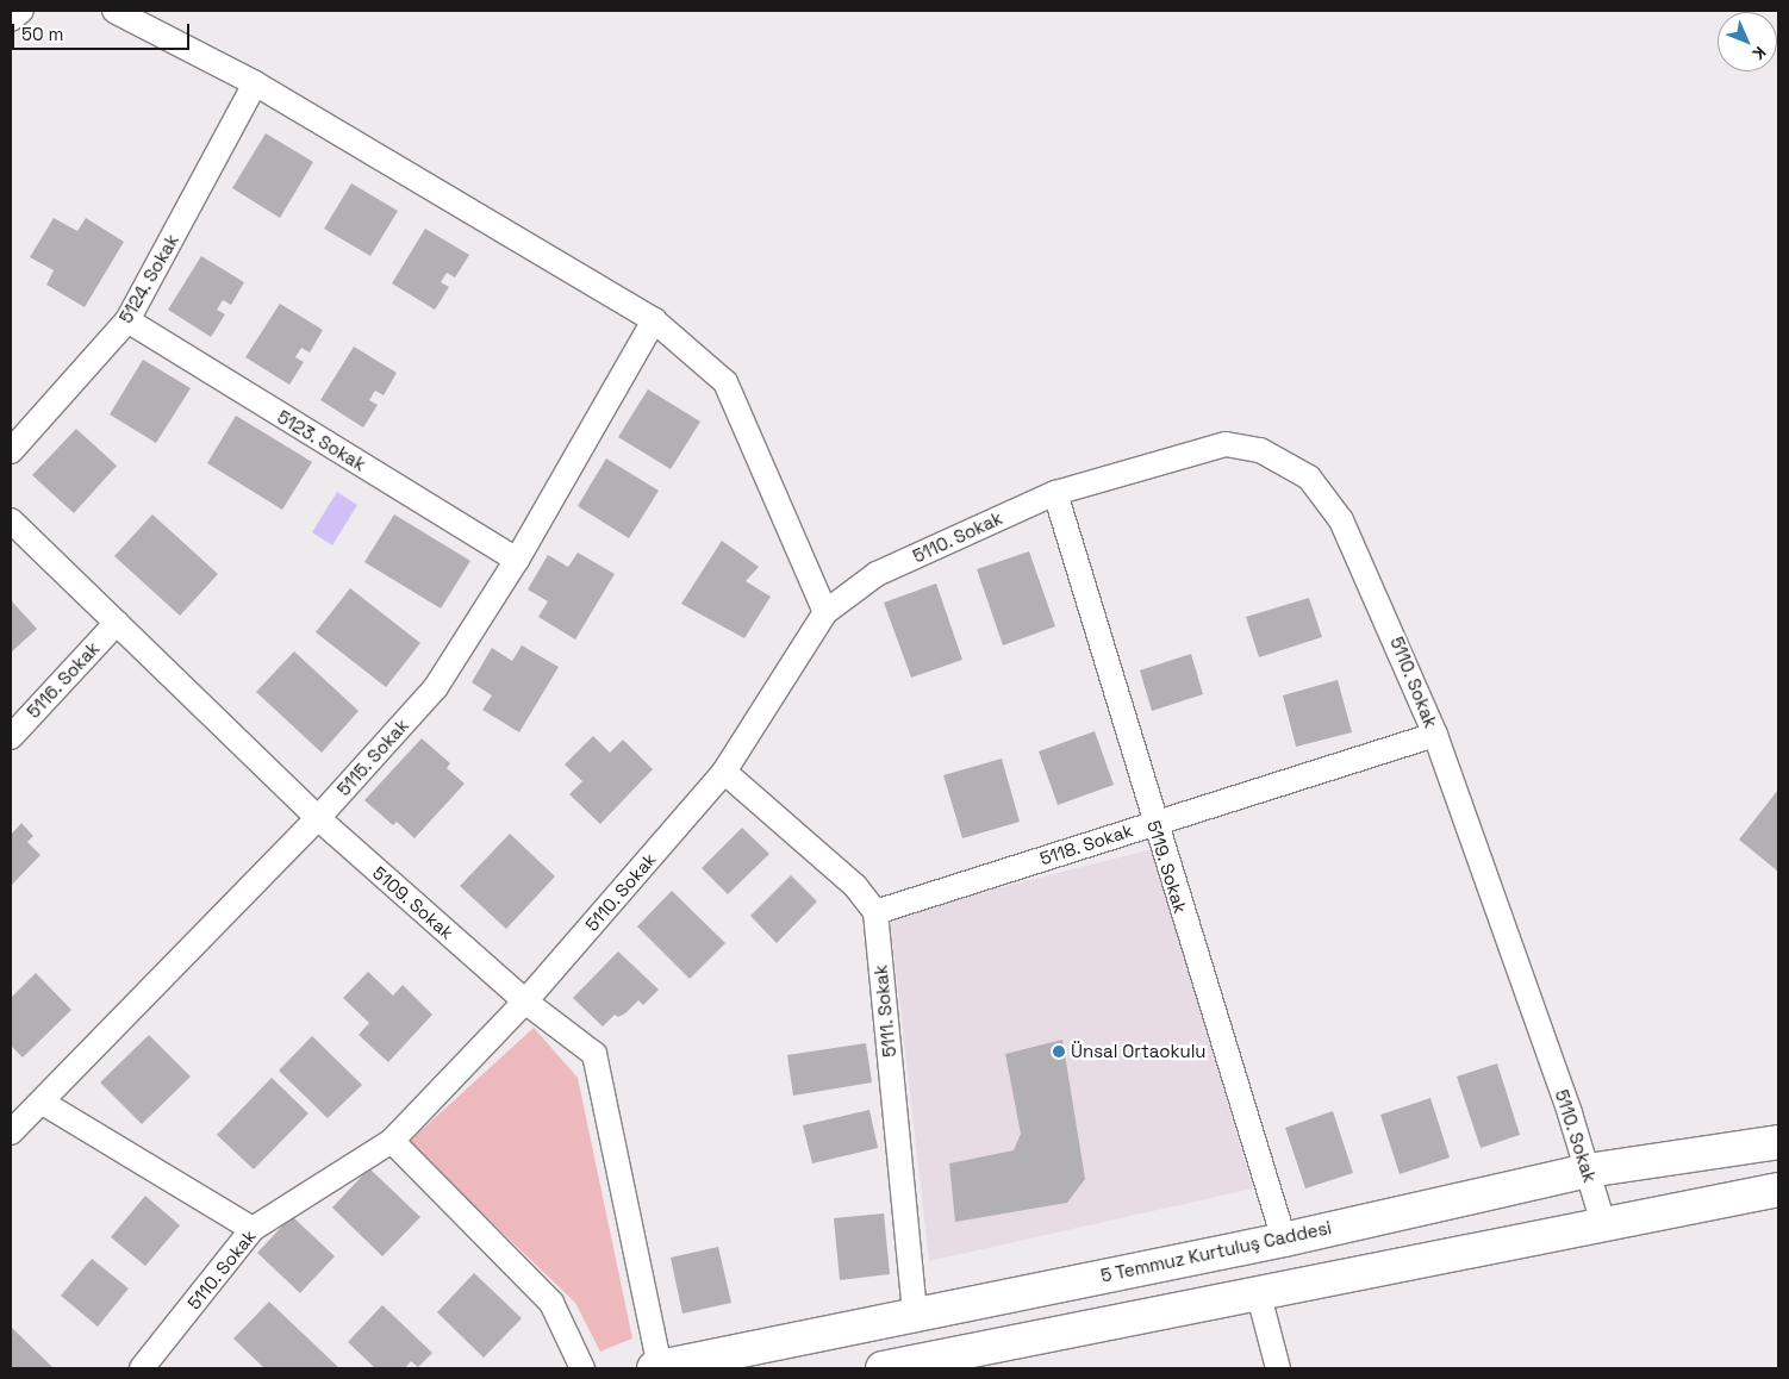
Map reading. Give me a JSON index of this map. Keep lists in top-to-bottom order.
{
  "streets": {
    "main road": ["5 Temmuz Kurtuluş Caddesi"],
    "street": [
      "5124. Sokak",
      "5123. Sokak",
      "5110. Sokak",
      "5116. Sokak",
      "5115. Sokak",
      "5118. Sokak",
      "5119. Sokak",
      "5109. Sokak",
      "5111. Sokak"
    ]
  },
  "crossings": [
    ["5124. Sokak", "5123. Sokak"],
    ["5123. Sokak", "5115. Sokak"],
    ["5110. Sokak", "5118. Sokak"],
    ["5110. Sokak", "5119. Sokak"],
    ["5110. Sokak", "5109. Sokak"],
    ["5110. Sokak", "5 Temmuz Kurtuluş Caddesi"],
    ["5116. Sokak", "5109. Sokak"],
    ["5115. Sokak", "5109. Sokak"],
    ["5118. Sokak", "5119. Sokak"],
    ["5118. Sokak", "5111. Sokak"],
    ["5119. Sokak", "5 Temmuz Kurtuluş Caddesi"],
    ["5109. Sokak", "5 Temmuz Kurtuluş Caddesi"],
    ["5111. Sokak", "5 Temmuz Kurtuluş Caddesi"]
  ],
  "places": ["Ünsal Ortaokulu"],
  "scale_bar": "50 m",
  "north": "bottom right"
}
